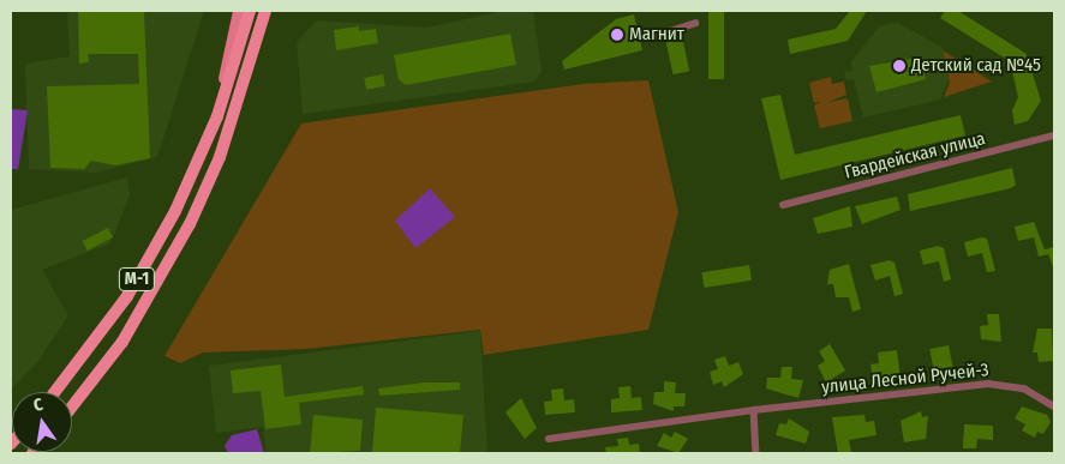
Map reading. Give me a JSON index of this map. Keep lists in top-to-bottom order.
{
  "streets": {
    "highway": ["М-1"],
    "street": ["Гвардейская улица", "улица Лесной Ручей-3"]
  },
  "places": ["Магнит", "Детский сад №45"],
  "north": "top"
}
